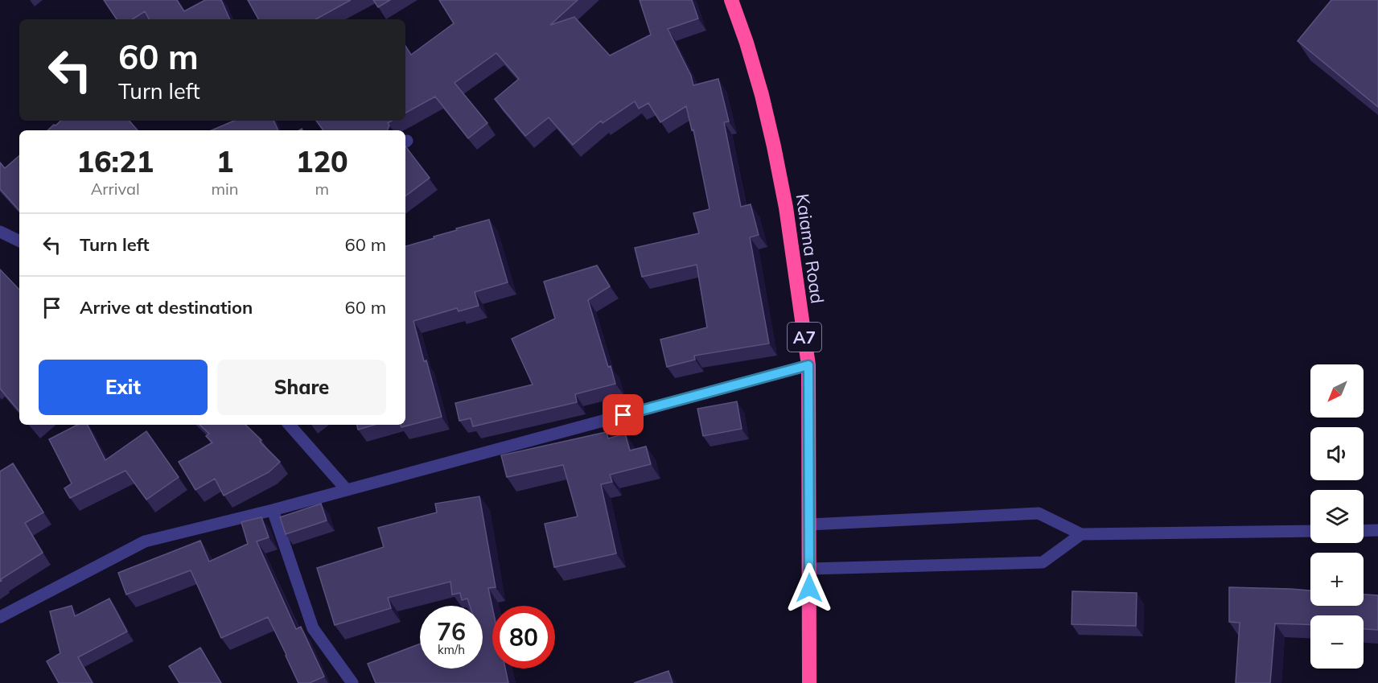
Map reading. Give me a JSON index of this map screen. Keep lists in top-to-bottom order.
{
  "streets": {
    "highway": ["Kaiama Road", "A7"]
  },
  "north": "bottom left",
  "page": {
    "turn": ["60 m", "Turn left"],
    "eta": [
      "16:21",
      "Arrival",
      "1",
      "min",
      "120",
      "m"
    ],
    "list": [
      {
        "name": "Turn left",
        "value": "60 m"
      },
      {
        "name": "Arrive at destination",
        "value": "60 m"
      }
    ],
    "buttons": ["Exit", "Share"],
    "map_buttons": ["+", "−"],
    "speed": "76 km/h",
    "limit": "80"
  }
}
